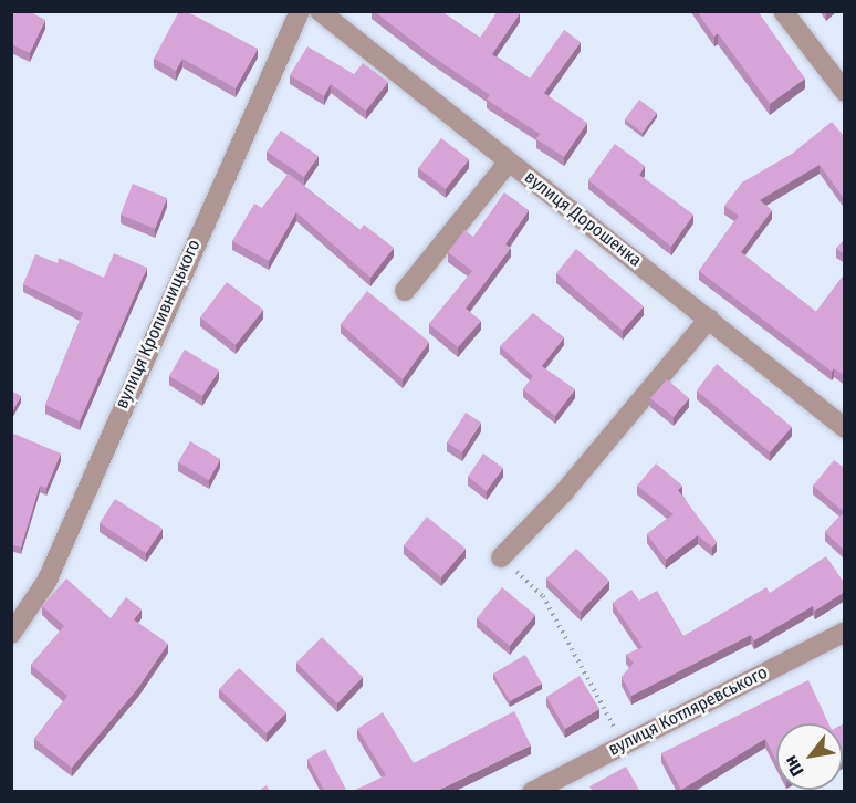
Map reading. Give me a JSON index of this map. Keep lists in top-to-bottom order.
{
  "streets": {
    "street": ["вулиця Дорошенка", "вулиця Кропивницького", "вулиця Котляревського"]
  },
  "north": "bottom left"
}
